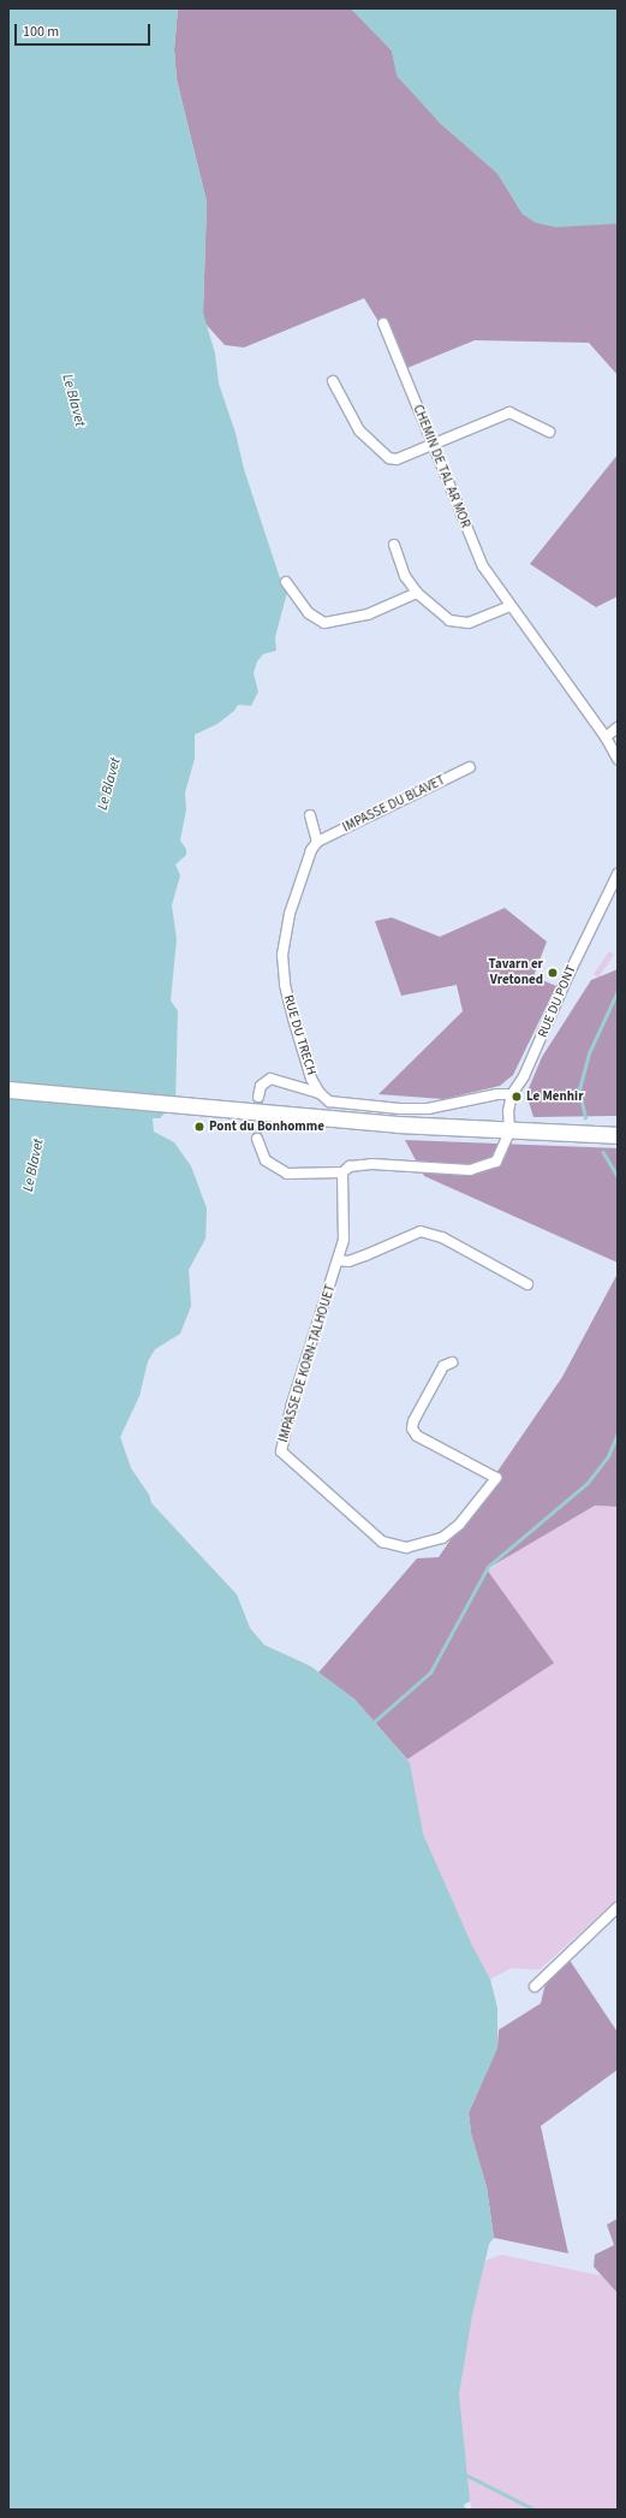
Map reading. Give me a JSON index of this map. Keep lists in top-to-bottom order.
{
  "streets": {
    "street": [
      "CHEMIN DE TAL AR MOR",
      "IMPASSE DU BLAVET",
      "RUE DU PONT",
      "RUE DU TRECH",
      "IMPASSE DE KORN-TALHOUET"
    ]
  },
  "crossings": [
    ["IMPASSE DU BLAVET", "RUE DU TRECH"],
    ["RUE DU PONT", "RUE DU TRECH"]
  ],
  "water": ["Le Blavet"],
  "places": ["Tavarn er Vretoned", "Le Menhir", "Pont du Bonhomme"],
  "scale_bar": "100 m"
}
